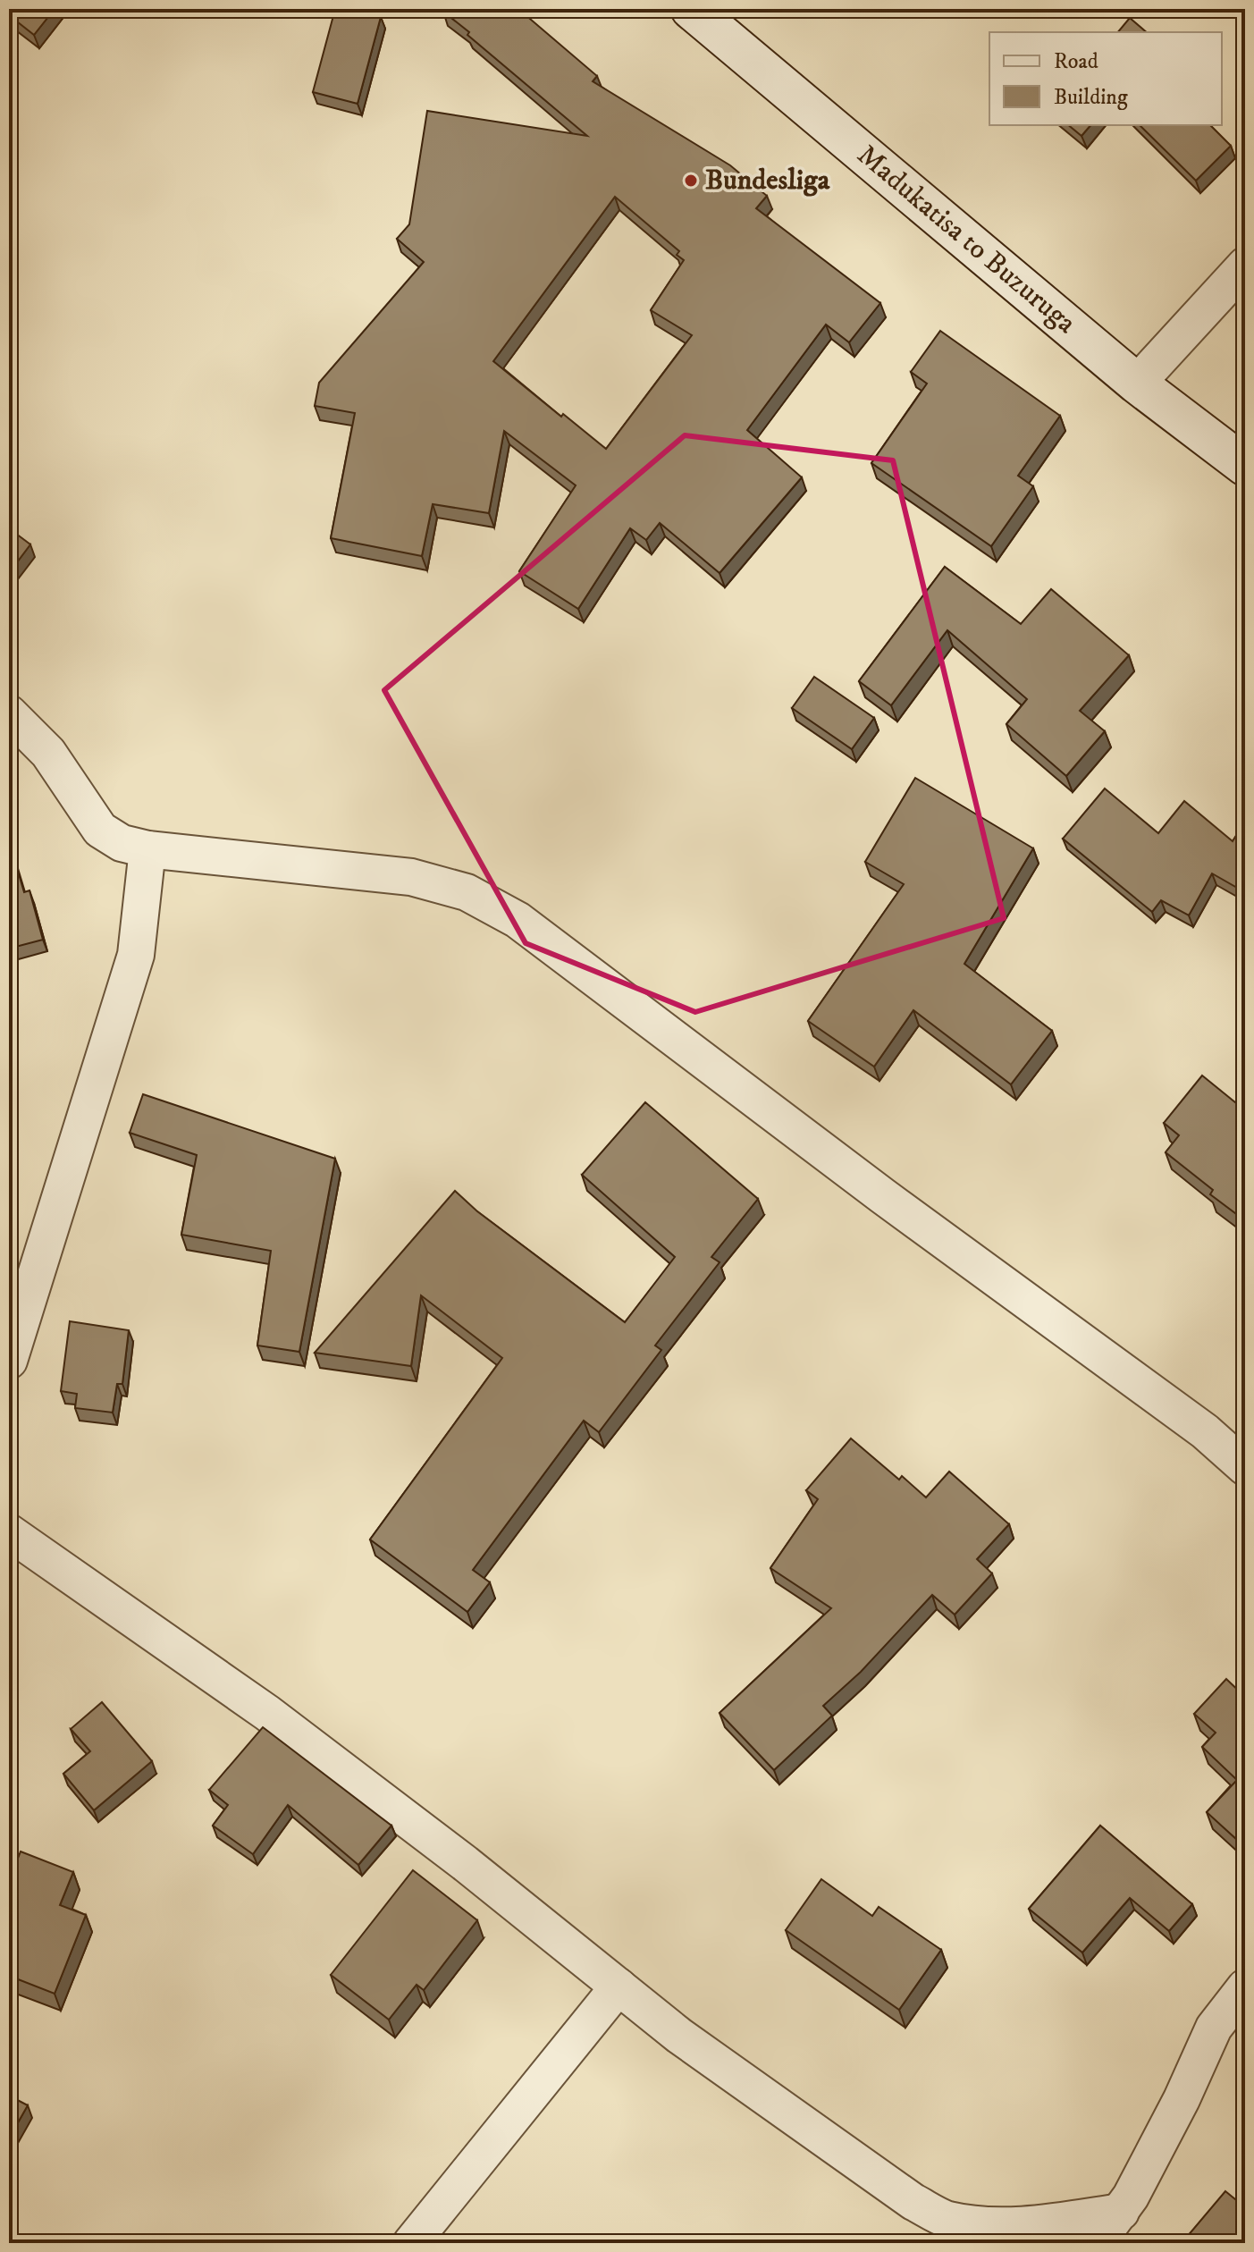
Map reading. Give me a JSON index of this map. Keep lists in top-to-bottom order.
{
  "streets": {
    "main road": ["Madukatisa to Buzuruga"]
  },
  "places": ["Bundesliga"],
  "legend": ["Road", "Building"]
}
